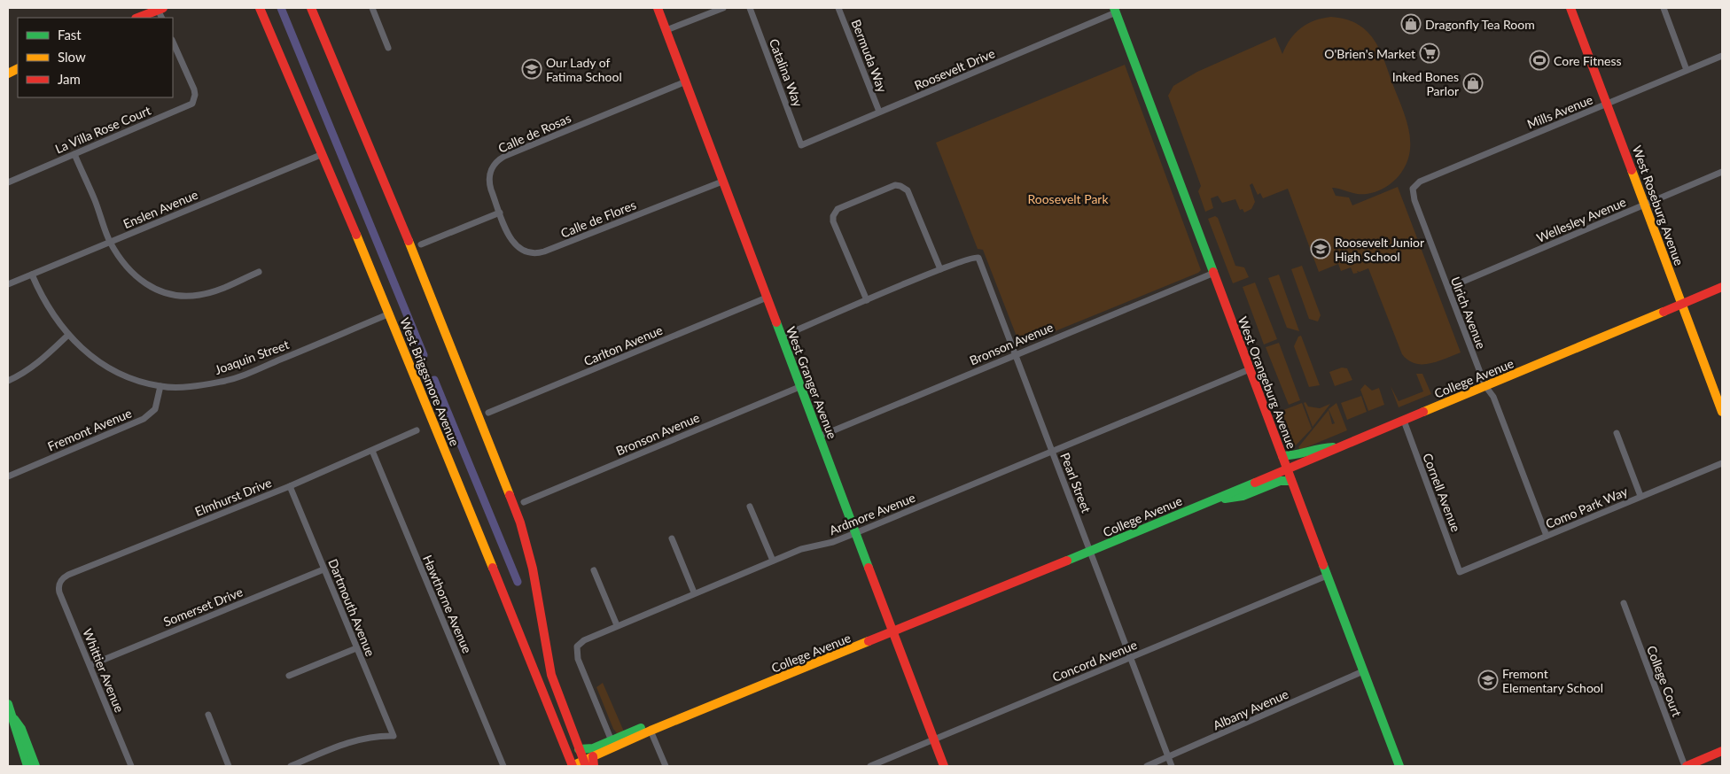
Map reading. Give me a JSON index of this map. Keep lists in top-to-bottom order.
{
  "streets": {
    "street": [
      "Bermuda Way",
      "Roosevelt Drive",
      "Catalina Way",
      "Mills Avenue",
      "La Villa Rose Court",
      "Calle de Rosas",
      "West Roseburg Avenue",
      "Enslen Avenue",
      "Calle de Flores",
      "Wellesley Avenue",
      "Ulrich Avenue",
      "Bronson Avenue",
      "Carlton Avenue",
      "Joaquin Street",
      "College Avenue",
      "West Briggsmore Avenue",
      "West Granger Avenue",
      "West Orangeburg Avenue",
      "Fremont Avenue",
      "Pearl Street",
      "Cornell Avenue",
      "Elmhurst Drive",
      "Como Park Way",
      "Ardmore Avenue",
      "Hawthorne Avenue",
      "Somerset Drive",
      "Dartmouth Avenue",
      "Concord Avenue",
      "Whittier Avenue",
      "College Court",
      "Albany Avenue"
    ]
  },
  "crossings": [
    ["Bermuda Way", "Roosevelt Drive"],
    ["Roosevelt Drive", "Catalina Way"],
    ["Roosevelt Drive", "West Orangeburg Avenue"],
    ["Mills Avenue", "West Roseburg Avenue"],
    ["Mills Avenue", "Ulrich Avenue"],
    ["Calle de Rosas", "Calle de Flores"],
    ["Calle de Rosas", "West Granger Avenue"],
    ["West Roseburg Avenue", "Wellesley Avenue"],
    ["West Roseburg Avenue", "College Avenue"],
    ["Enslen Avenue", "Joaquin Street"],
    ["Enslen Avenue", "West Briggsmore Avenue"],
    ["Calle de Flores", "West Granger Avenue"],
    ["Wellesley Avenue", "Ulrich Avenue"],
    ["Ulrich Avenue", "College Avenue"],
    ["Ulrich Avenue", "Como Park Way"],
    ["Bronson Avenue", "West Granger Avenue"],
    ["Bronson Avenue", "West Orangeburg Avenue"],
    ["Bronson Avenue", "Pearl Street"],
    ["Carlton Avenue", "West Granger Avenue"],
    ["Joaquin Street", "West Briggsmore Avenue"],
    ["Joaquin Street", "Fremont Avenue"],
    ["College Avenue", "West Granger Avenue"],
    ["College Avenue", "West Orangeburg Avenue"],
    ["College Avenue", "Pearl Street"],
    ["College Avenue", "Cornell Avenue"],
    ["College Avenue", "Ardmore Avenue"],
    ["West Granger Avenue", "Ardmore Avenue"],
    ["West Granger Avenue", "Concord Avenue"],
    ["West Orangeburg Avenue", "Ardmore Avenue"],
    ["West Orangeburg Avenue", "Concord Avenue"],
    ["West Orangeburg Avenue", "Albany Avenue"],
    ["Pearl Street", "Ardmore Avenue"],
    ["Pearl Street", "Concord Avenue"],
    ["Pearl Street", "Albany Avenue"],
    ["Cornell Avenue", "Como Park Way"],
    ["Elmhurst Drive", "Hawthorne Avenue"],
    ["Elmhurst Drive", "Dartmouth Avenue"],
    ["Elmhurst Drive", "Whittier Avenue"],
    ["Somerset Drive", "Dartmouth Avenue"],
    ["Somerset Drive", "Whittier Avenue"]
  ],
  "parks": ["Roosevelt Park"],
  "places": {
    "shop": ["Dragonfly Tea Room", "Inked Bones Parlor"],
    "supermarket": ["O'Brien's Market"],
    "sports": ["Core Fitness"],
    "school or university": ["Our Lady of Fatima School", "Roosevelt Junior High School", "Fremont Elementary School"]
  },
  "legend": ["Fast", "Slow", "Jam"]
}
